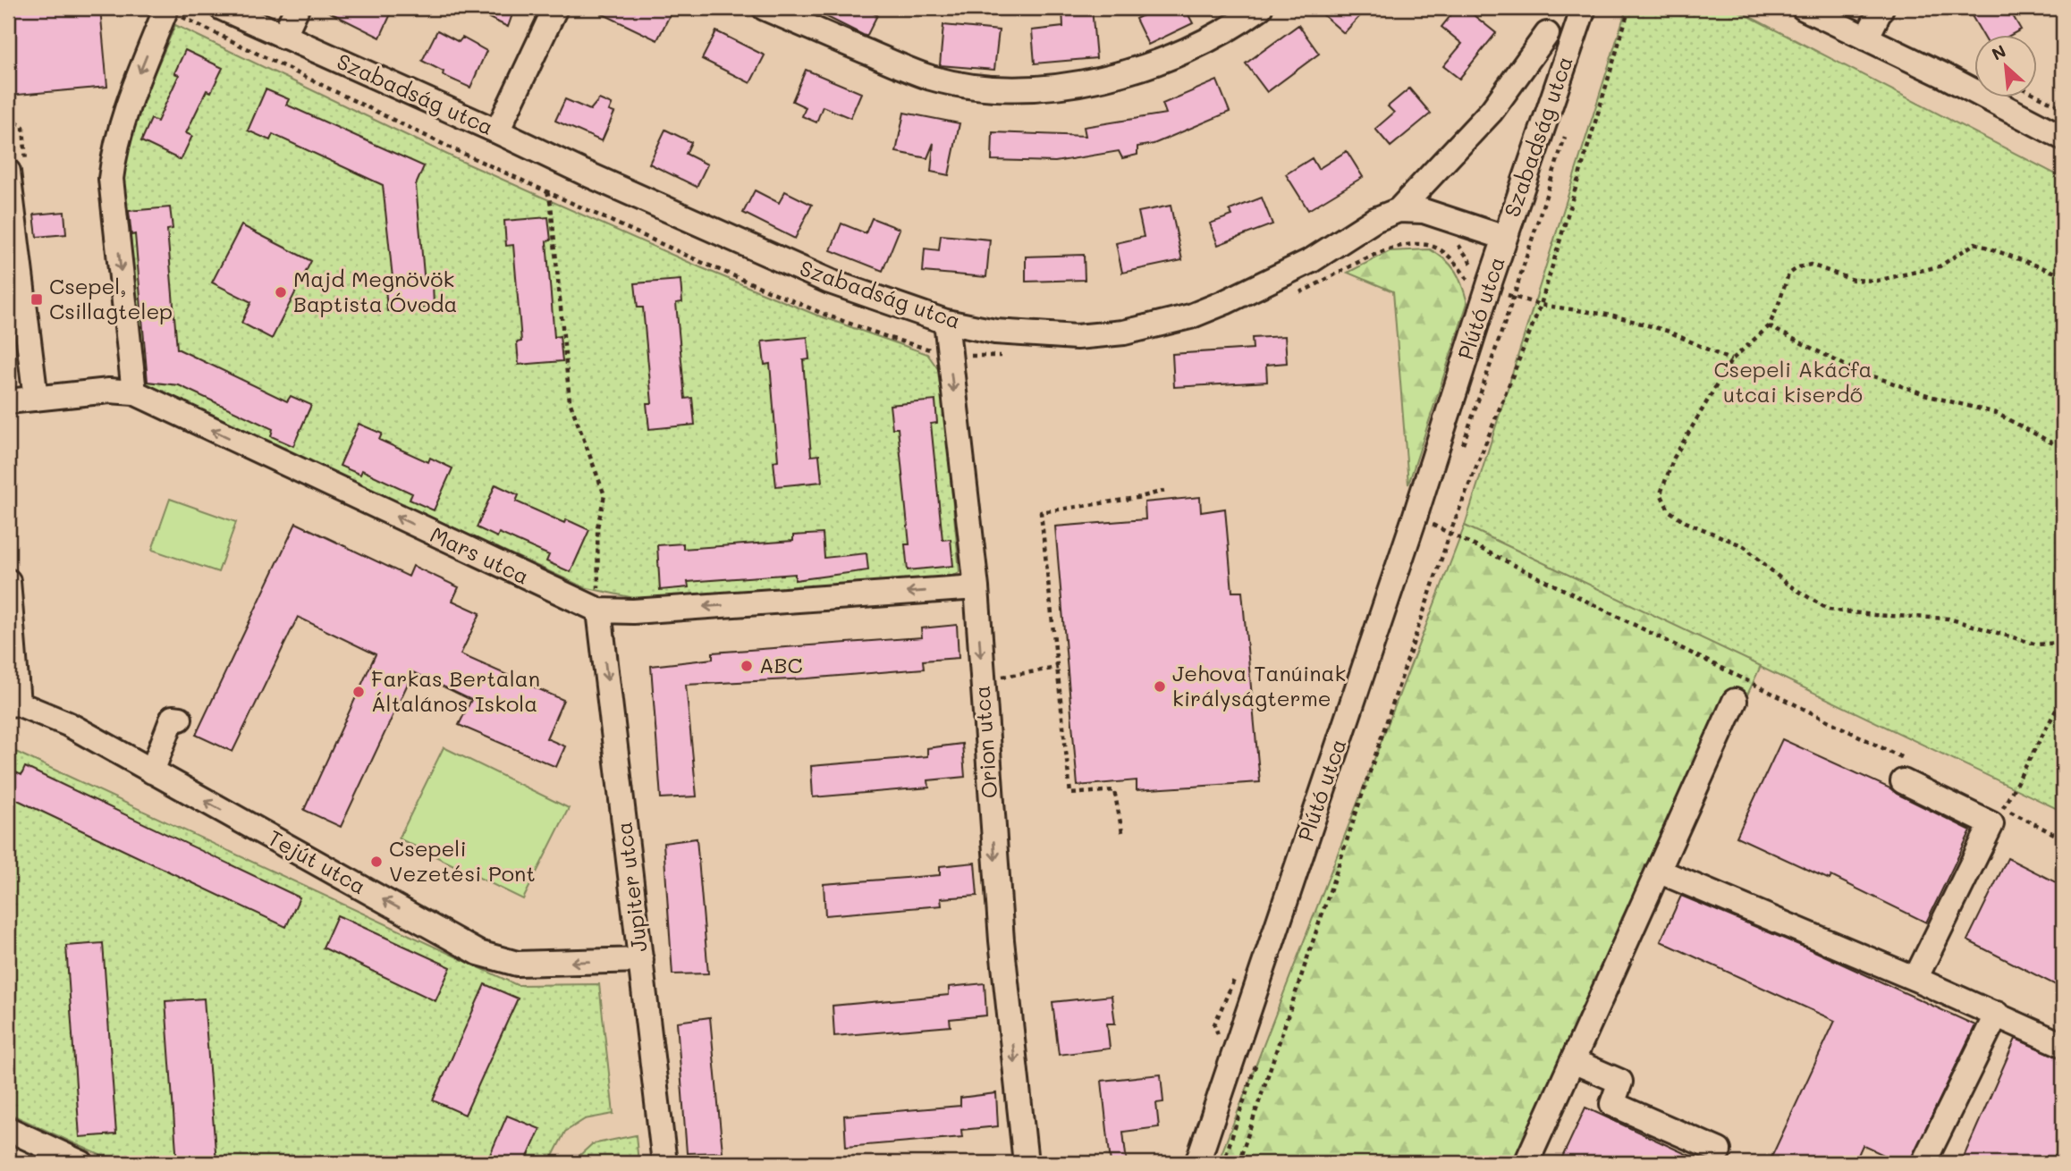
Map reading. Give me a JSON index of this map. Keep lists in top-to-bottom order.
{
  "streets": {
    "street": [
      "Szabadság utca",
      "Plútó utca",
      "Mars utca",
      "Orion utca",
      "Tejút utca",
      "Jupiter utca"
    ]
  },
  "crossings": [
    ["Szabadság utca", "Plútó utca"],
    ["Szabadság utca", "Orion utca"],
    ["Mars utca", "Orion utca"],
    ["Mars utca", "Jupiter utca"],
    ["Tejút utca", "Jupiter utca"]
  ],
  "one_way": [
    "Mars utca",
    "Orion utca",
    "Tejút utca",
    "Jupiter utca"
  ],
  "parks": ["Csepeli Akácfa utcai kiserdő"],
  "places": {
    "other": [
      "Majd Megnövök Baptista Óvoda",
      "ABC",
      "Jehova Tanúinak királyságterme",
      "Farkas Bertalan Általános Iskola",
      "Csepeli Vezetési Pont"
    ],
    "transit": ["Csepel, Csillagtelep"]
  },
  "north": "top left"
}
